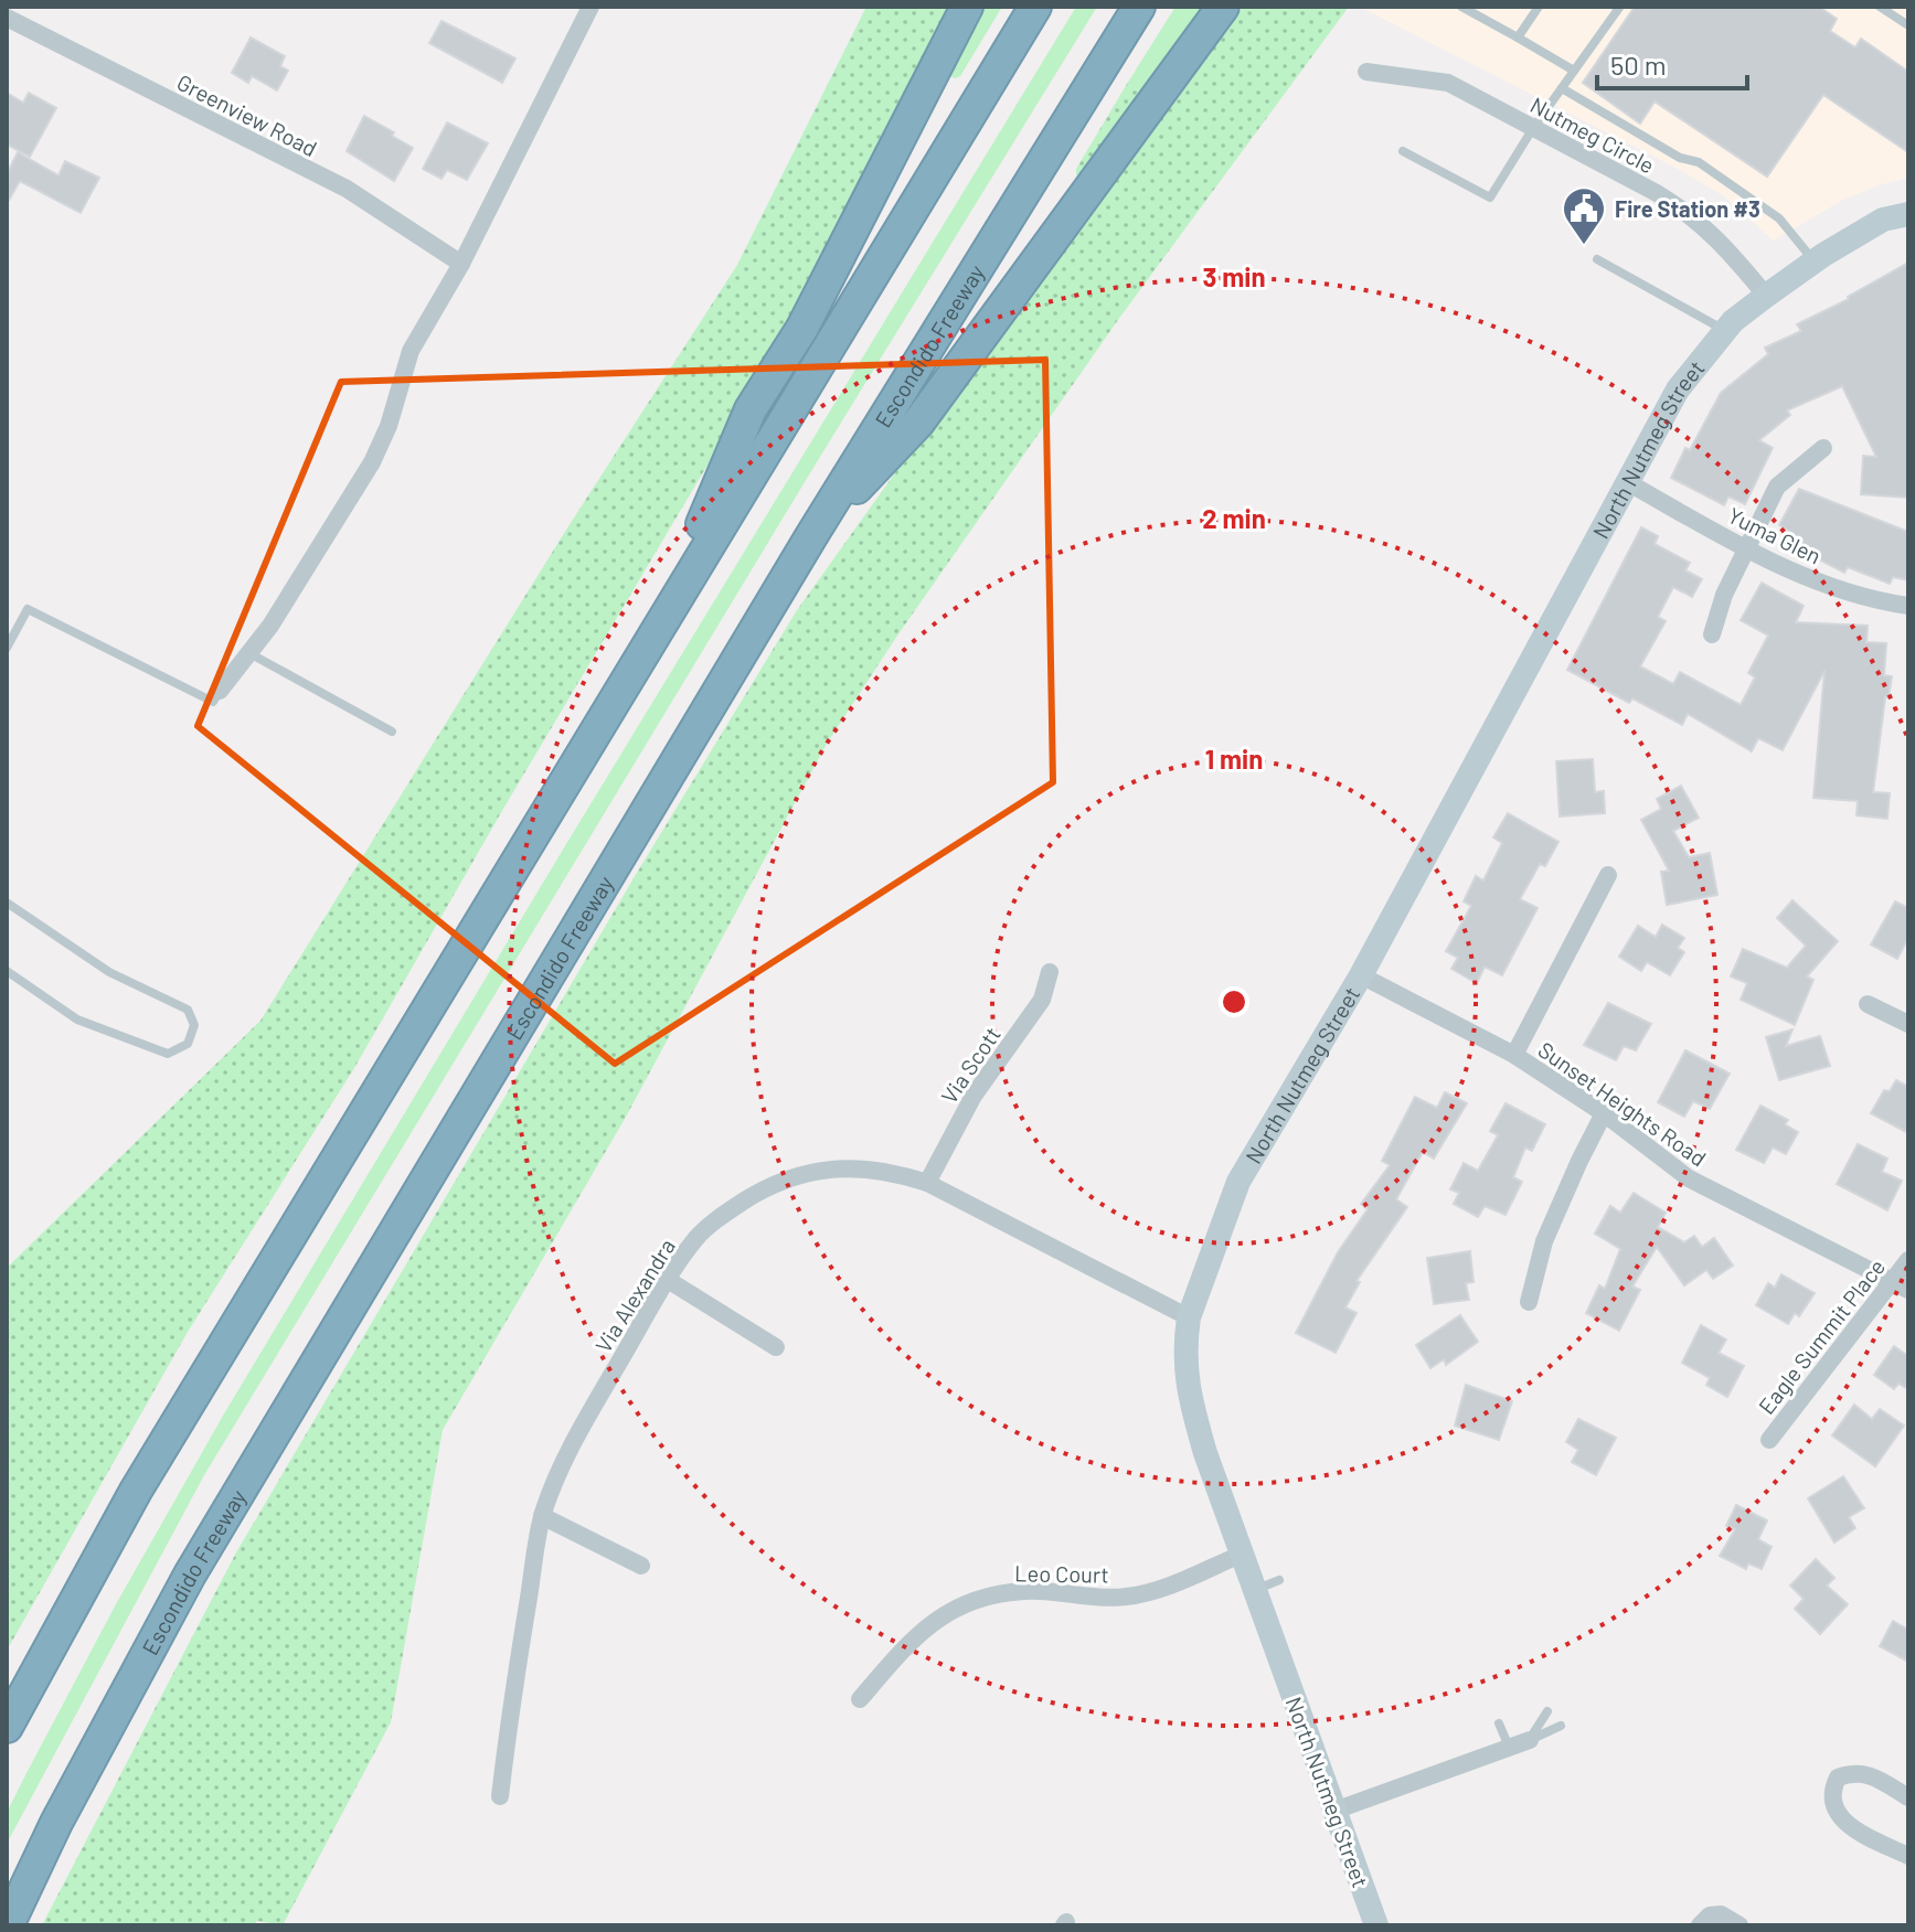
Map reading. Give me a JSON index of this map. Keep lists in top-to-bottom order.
{
  "streets": {
    "highway": ["Escondido Freeway"],
    "street": [
      "Greenview Road",
      "Nutmeg Circle",
      "North Nutmeg Street",
      "Yuma Glen",
      "Via Scott",
      "Sunset Heights Road",
      "Via Alexandra",
      "Eagle Summit Place",
      "Leo Court"
    ]
  },
  "crossings": [
    ["Nutmeg Circle", "North Nutmeg Street"],
    ["North Nutmeg Street", "Yuma Glen"],
    ["North Nutmeg Street", "Sunset Heights Road"],
    ["North Nutmeg Street", "Via Alexandra"],
    ["North Nutmeg Street", "Leo Court"],
    ["Via Scott", "Via Alexandra"],
    ["Sunset Heights Road", "Eagle Summit Place"]
  ],
  "places": {
    "public building": ["Fire Station #3"]
  },
  "scale_bar": "50 m",
  "rings": ["3 min", "2 min", "1 min"]
}
